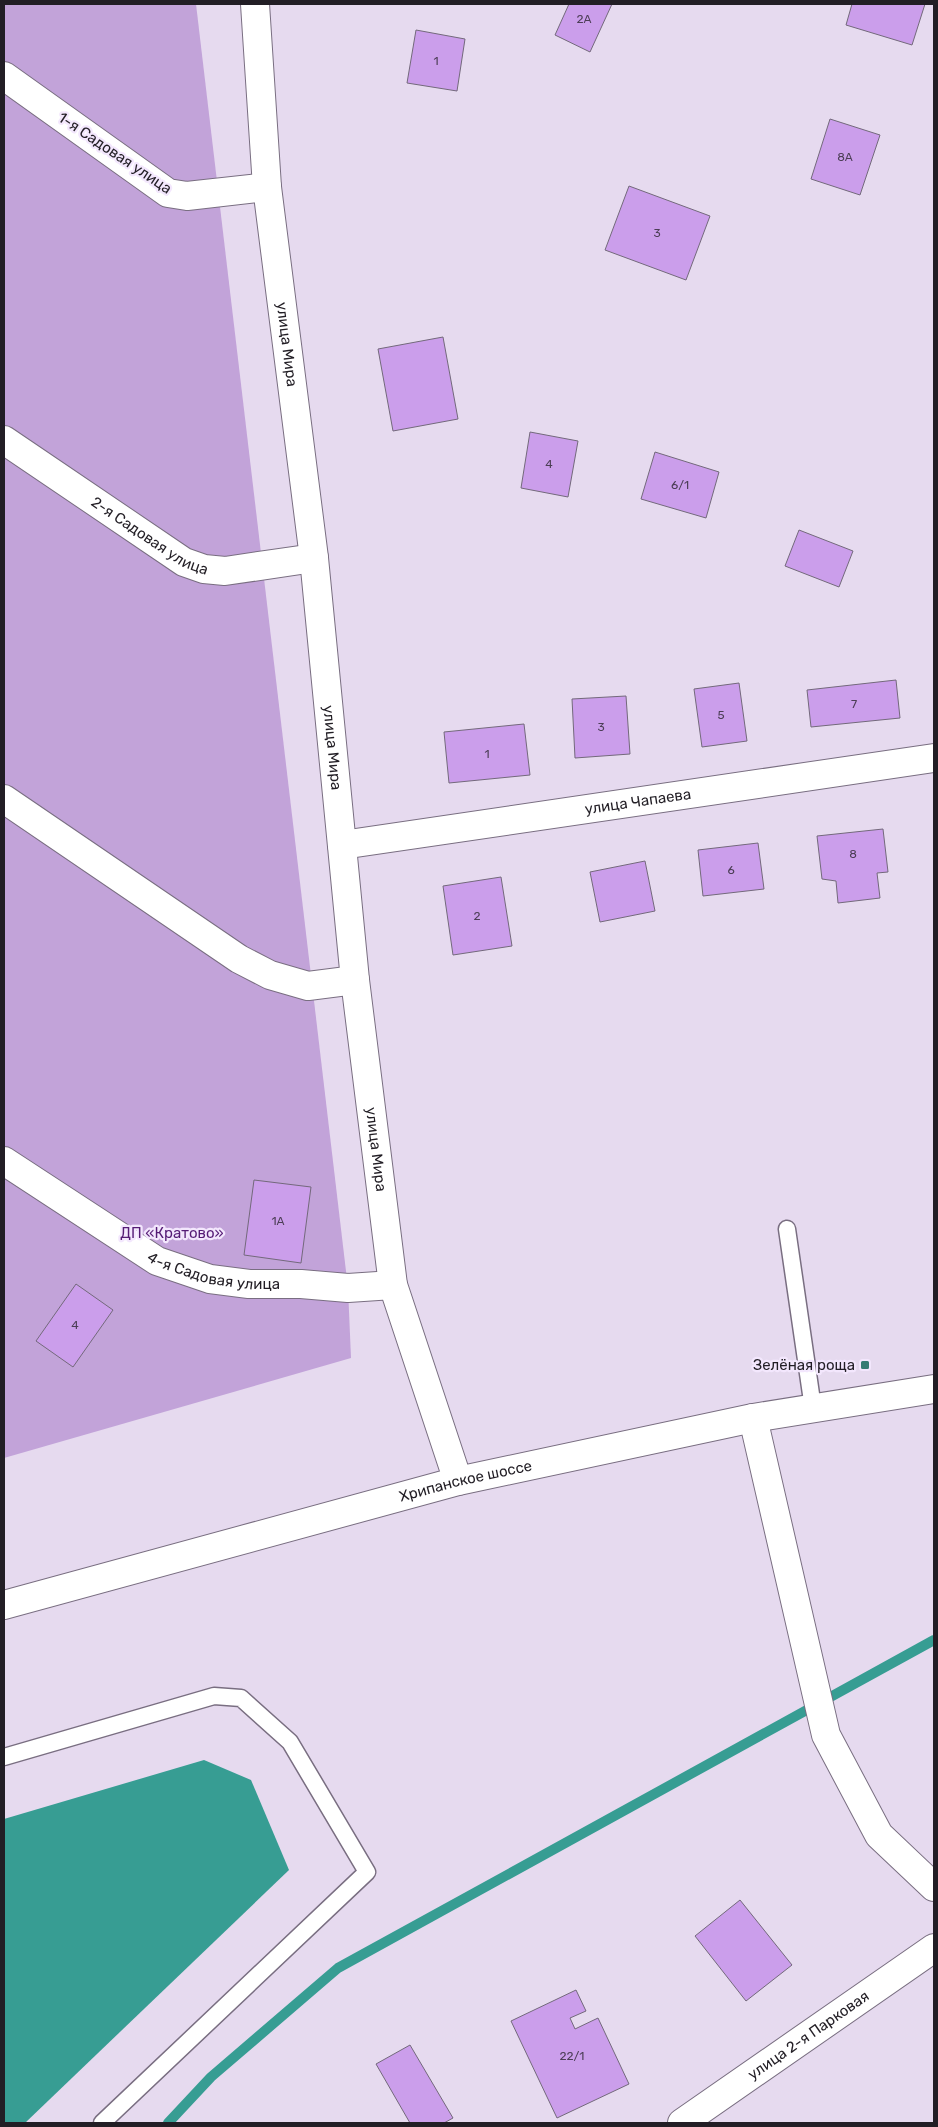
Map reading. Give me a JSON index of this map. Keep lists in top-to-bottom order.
{
  "streets": {
    "street": [
      "1-я Садовая улица",
      "улица Мира",
      "2-я Садовая улица",
      "улица Чапаева",
      "4-я Садовая улица",
      "Хрипанское шоссе",
      "улица 2-я Парковая"
    ]
  },
  "crossings": [
    ["1-я Садовая улица", "улица Мира"],
    ["улица Мира", "2-я Садовая улица"],
    ["улица Мира", "улица Чапаева"],
    ["улица Мира", "4-я Садовая улица"],
    ["улица Мира", "Хрипанское шоссе"]
  ],
  "parks": ["ДП «Кратово»"],
  "places": {
    "transit": ["Зелёная роща"]
  },
  "house_numbers": [
    "2А",
    "1",
    "8А",
    "3",
    "4",
    "6/1",
    "7",
    "5",
    "3",
    "1",
    "8",
    "6",
    "2",
    "1А",
    "4",
    "22/1"
  ]
}
